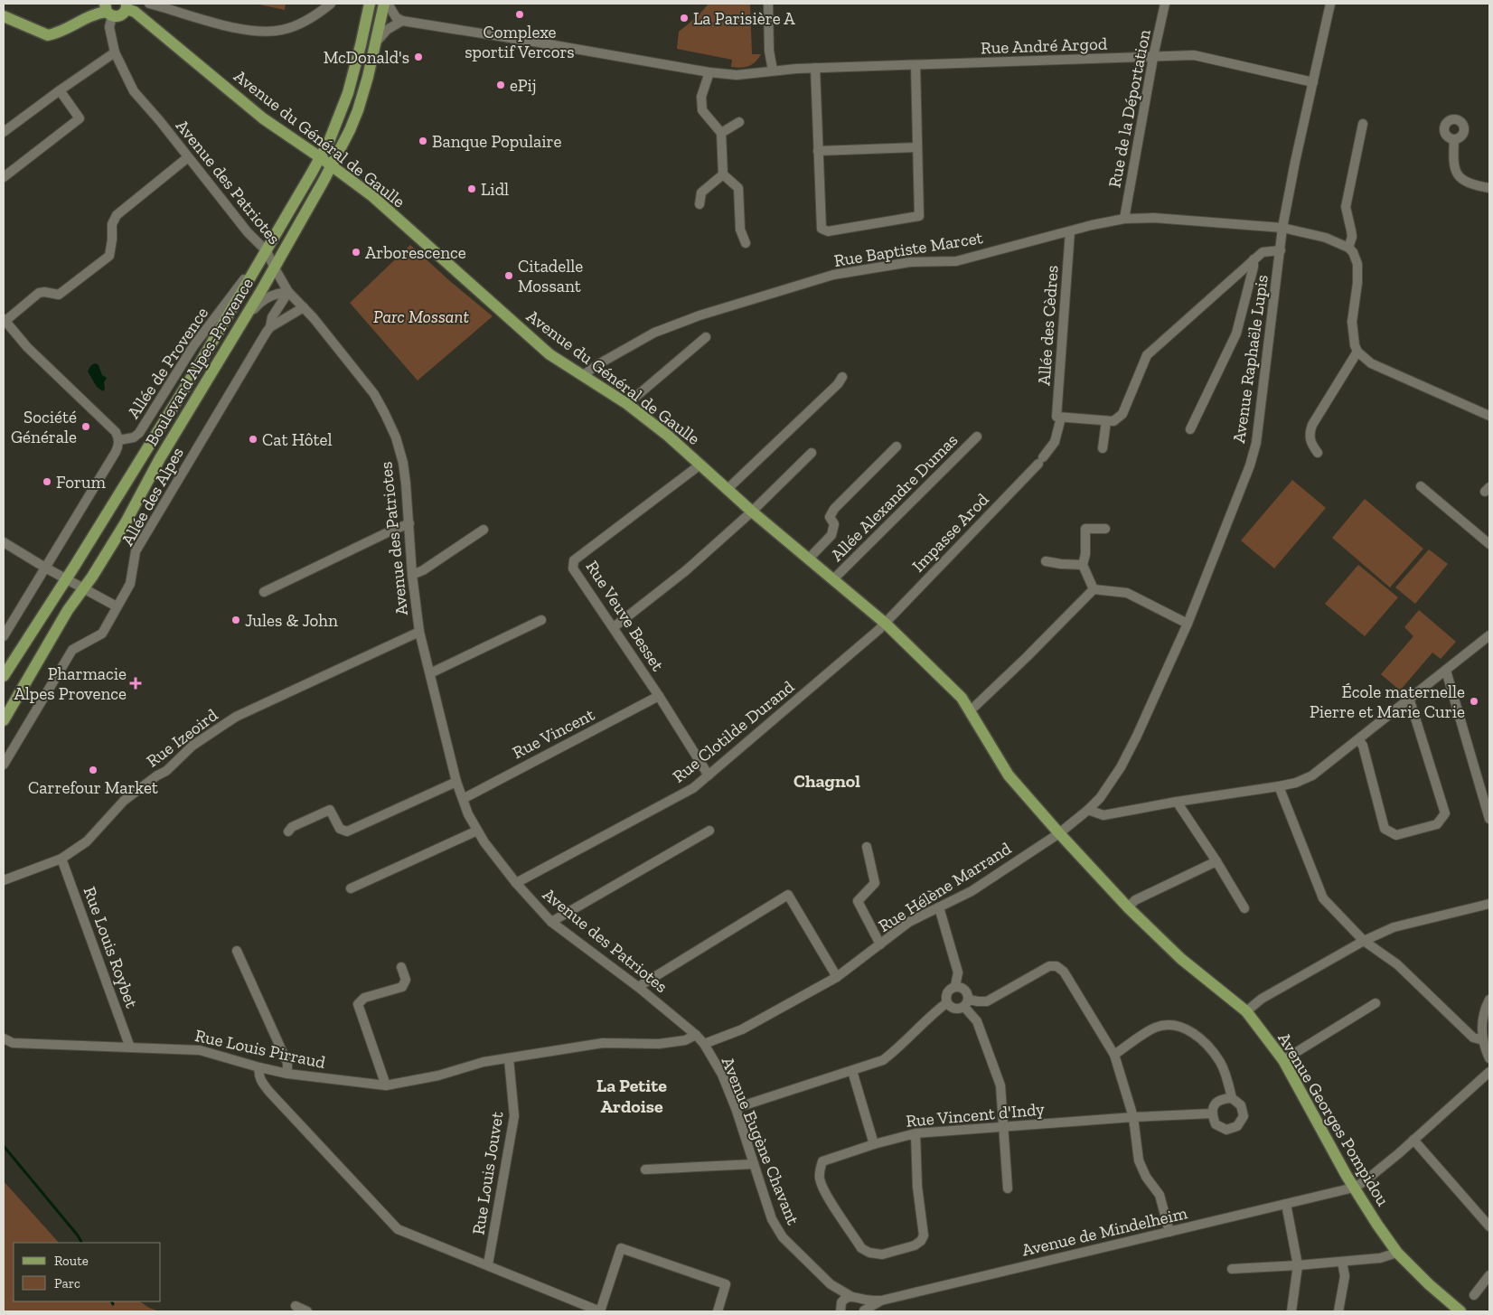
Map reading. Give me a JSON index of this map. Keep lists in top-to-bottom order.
{
  "streets": {
    "main road": ["Avenue du Général de Gaulle", "Boulevard Alpes-Provence", "Avenue Georges Pompidou"],
    "street": [
      "Rue André Argod",
      "Rue de la Déportation",
      "Avenue des Patriotes",
      "Rue Baptiste Marcet",
      "Allée des Cèdres",
      "Avenue Raphaële Lupis",
      "Allée de Provence",
      "Allée des Alpes",
      "Allée Alexandre Dumas",
      "Impasse Arod",
      "Rue Veuve Besset",
      "Rue Clotilde Durand",
      "Rue Vincent",
      "Rue Izeoird",
      "Rue Hélène Marrand",
      "Rue Louis Roybet",
      "Rue Louis Pirraud",
      "Rue Vincent d'Indy",
      "Avenue Eugène Chavant",
      "Rue Louis Jouvet",
      "Avenue de Mindelheim"
    ]
  },
  "crossings": [
    ["Rue André Argod", "Rue de la Déportation"],
    ["Rue André Argod", "Avenue Raphaële Lupis"],
    ["Rue de la Déportation", "Rue Baptiste Marcet"],
    ["Avenue du Général de Gaulle", "Rue Baptiste Marcet"],
    ["Avenue du Général de Gaulle", "Avenue Raphaële Lupis"],
    ["Avenue du Général de Gaulle", "Boulevard Alpes-Provence"],
    ["Avenue du Général de Gaulle", "Allée Alexandre Dumas"],
    ["Avenue du Général de Gaulle", "Impasse Arod"],
    ["Avenue du Général de Gaulle", "Rue Veuve Besset"],
    ["Avenue du Général de Gaulle", "Rue Clotilde Durand"],
    ["Avenue du Général de Gaulle", "Rue Hélène Marrand"],
    ["Avenue du Général de Gaulle", "Avenue Georges Pompidou"],
    ["Avenue des Patriotes", "Boulevard Alpes-Provence"],
    ["Avenue des Patriotes", "Allée des Alpes"],
    ["Avenue des Patriotes", "Rue Clotilde Durand"],
    ["Avenue des Patriotes", "Rue Vincent"],
    ["Avenue des Patriotes", "Rue Izeoird"],
    ["Avenue des Patriotes", "Rue Hélène Marrand"],
    ["Avenue des Patriotes", "Rue Louis Pirraud"],
    ["Avenue des Patriotes", "Avenue Eugène Chavant"],
    ["Rue Baptiste Marcet", "Allée des Cèdres"],
    ["Rue Baptiste Marcet", "Avenue Raphaële Lupis"],
    ["Allée des Cèdres", "Impasse Arod"],
    ["Avenue Raphaële Lupis", "Rue Hélène Marrand"],
    ["Avenue Raphaële Lupis", "Avenue Georges Pompidou"],
    ["Boulevard Alpes-Provence", "Allée de Provence"],
    ["Impasse Arod", "Rue Clotilde Durand"],
    ["Rue Veuve Besset", "Rue Clotilde Durand"],
    ["Rue Veuve Besset", "Rue Vincent"],
    ["Rue Izeoird", "Rue Louis Roybet"],
    ["Rue Hélène Marrand", "Avenue Georges Pompidou"],
    ["Rue Hélène Marrand", "Avenue Eugène Chavant"],
    ["Rue Louis Roybet", "Rue Louis Pirraud"],
    ["Rue Louis Pirraud", "Rue Louis Jouvet"],
    ["Avenue Georges Pompidou", "Avenue de Mindelheim"]
  ],
  "districts": ["Chagnol", "La Petite Ardoise"],
  "parks": ["Parc Mossant"],
  "places": {
    "other": [
      "Complexe sportif Vercors",
      "La Parisière A",
      "McDonald's",
      "ePij",
      "Banque Populaire",
      "Lidl",
      "Arborescence",
      "Citadelle Mossant",
      "Société Générale",
      "Cat Hôtel",
      "Forum",
      "Jules & John",
      "École maternelle Pierre et Marie Curie",
      "Carrefour Market"
    ],
    "health": ["Pharmacie Alpes Provence"]
  },
  "legend": ["Route", "Parc"]
}
